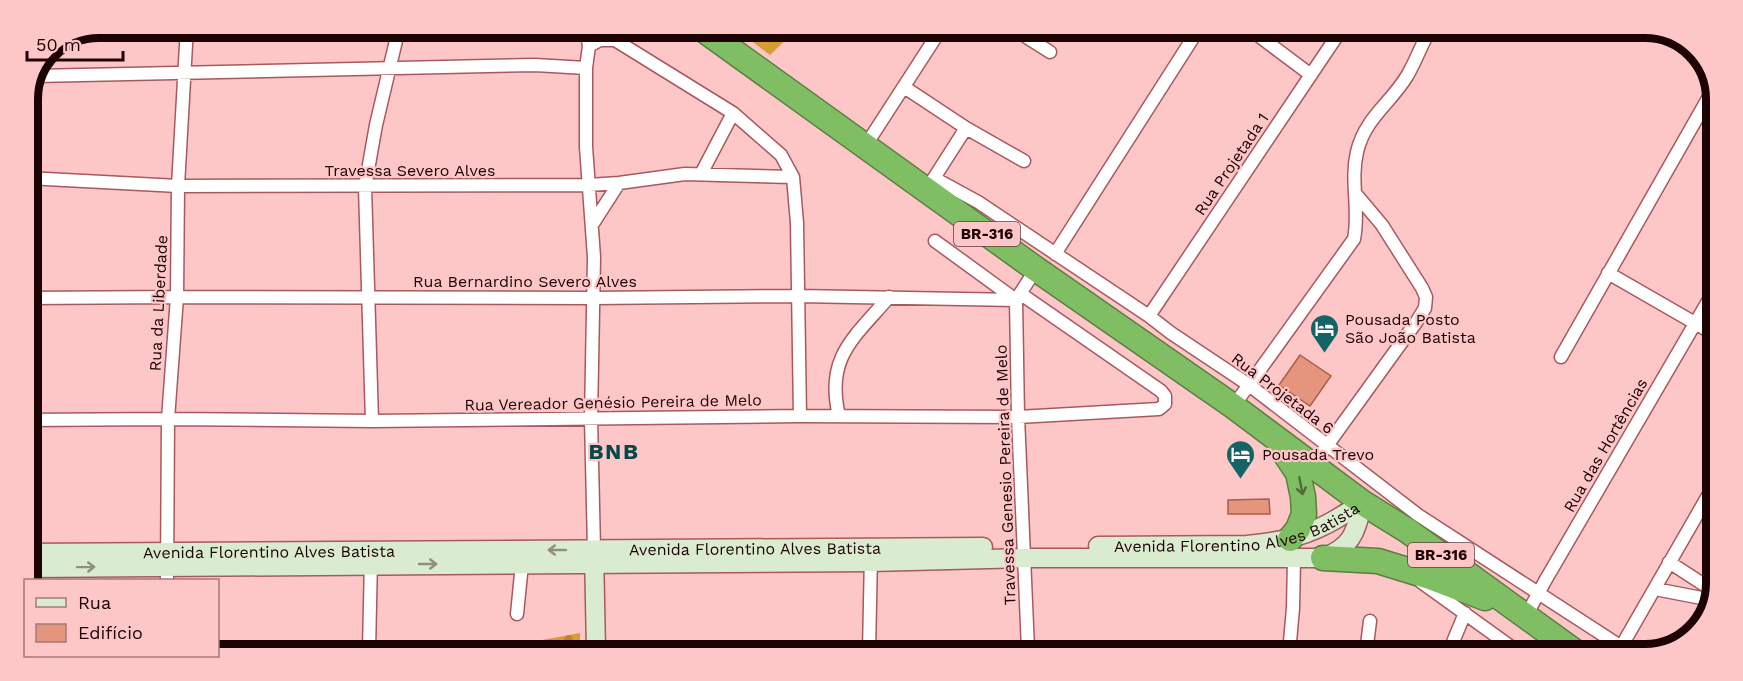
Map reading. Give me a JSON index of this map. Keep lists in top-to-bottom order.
{
  "streets": {
    "highway": ["BR-316"],
    "main road": ["Avenida Florentino Alves Batista"],
    "street": [
      "Rua Projetada 1",
      "Travessa Severo Alves",
      "Rua Bernardino Severo Alves",
      "Rua da Liberdade",
      "Rua Projetada 6",
      "Rua Vereador Genésio Pereira de Melo",
      "Rua das Hortências",
      "Travessa Genesio Pereira de Melo"
    ]
  },
  "crossings": [
    ["Rua Projetada 1", "Rua Projetada 6"],
    ["Travessa Severo Alves", "Rua da Liberdade"],
    ["BR-316", "Rua Projetada 6"],
    ["BR-316", "Rua das Hortências"],
    ["BR-316", "Avenida Florentino Alves Batista"],
    ["Rua Bernardino Severo Alves", "Rua da Liberdade"],
    ["Rua Bernardino Severo Alves", "Rua Vereador Genésio Pereira de Melo"],
    ["Rua Bernardino Severo Alves", "Travessa Genesio Pereira de Melo"],
    ["Rua da Liberdade", "Rua Vereador Genésio Pereira de Melo"],
    ["Rua da Liberdade", "Avenida Florentino Alves Batista"],
    ["Rua Projetada 6", "Rua das Hortências"],
    ["Rua Vereador Genésio Pereira de Melo", "Travessa Genesio Pereira de Melo"],
    ["Travessa Genesio Pereira de Melo", "Avenida Florentino Alves Batista"]
  ],
  "districts": ["BNB"],
  "places": {
    "hotel": ["Pousada Posto São João Batista", "Pousada Trevo"]
  },
  "legend": ["Rua", "Edifício"],
  "scale_bar": "50 m"
}
